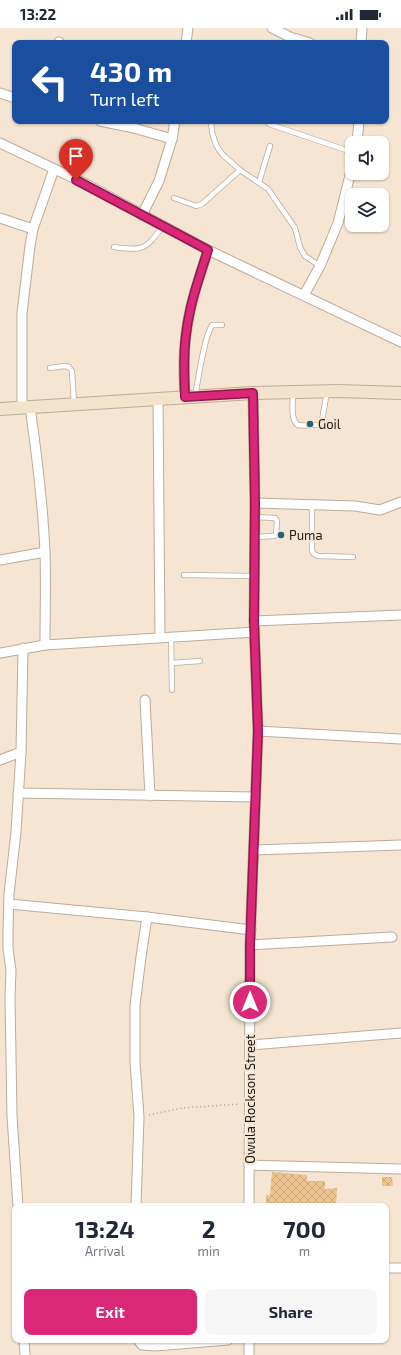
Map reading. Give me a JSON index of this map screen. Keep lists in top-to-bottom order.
{
  "streets": {
    "street": ["Owula Rockson Street"]
  },
  "places": ["Goil", "Puma"],
  "page": {
    "status": "13:22",
    "turn": ["430 m", "Turn left"],
    "eta": [
      "13:24",
      "Arrival",
      "2",
      "min",
      "700",
      "m"
    ],
    "buttons": ["Exit", "Share"]
  }
}
